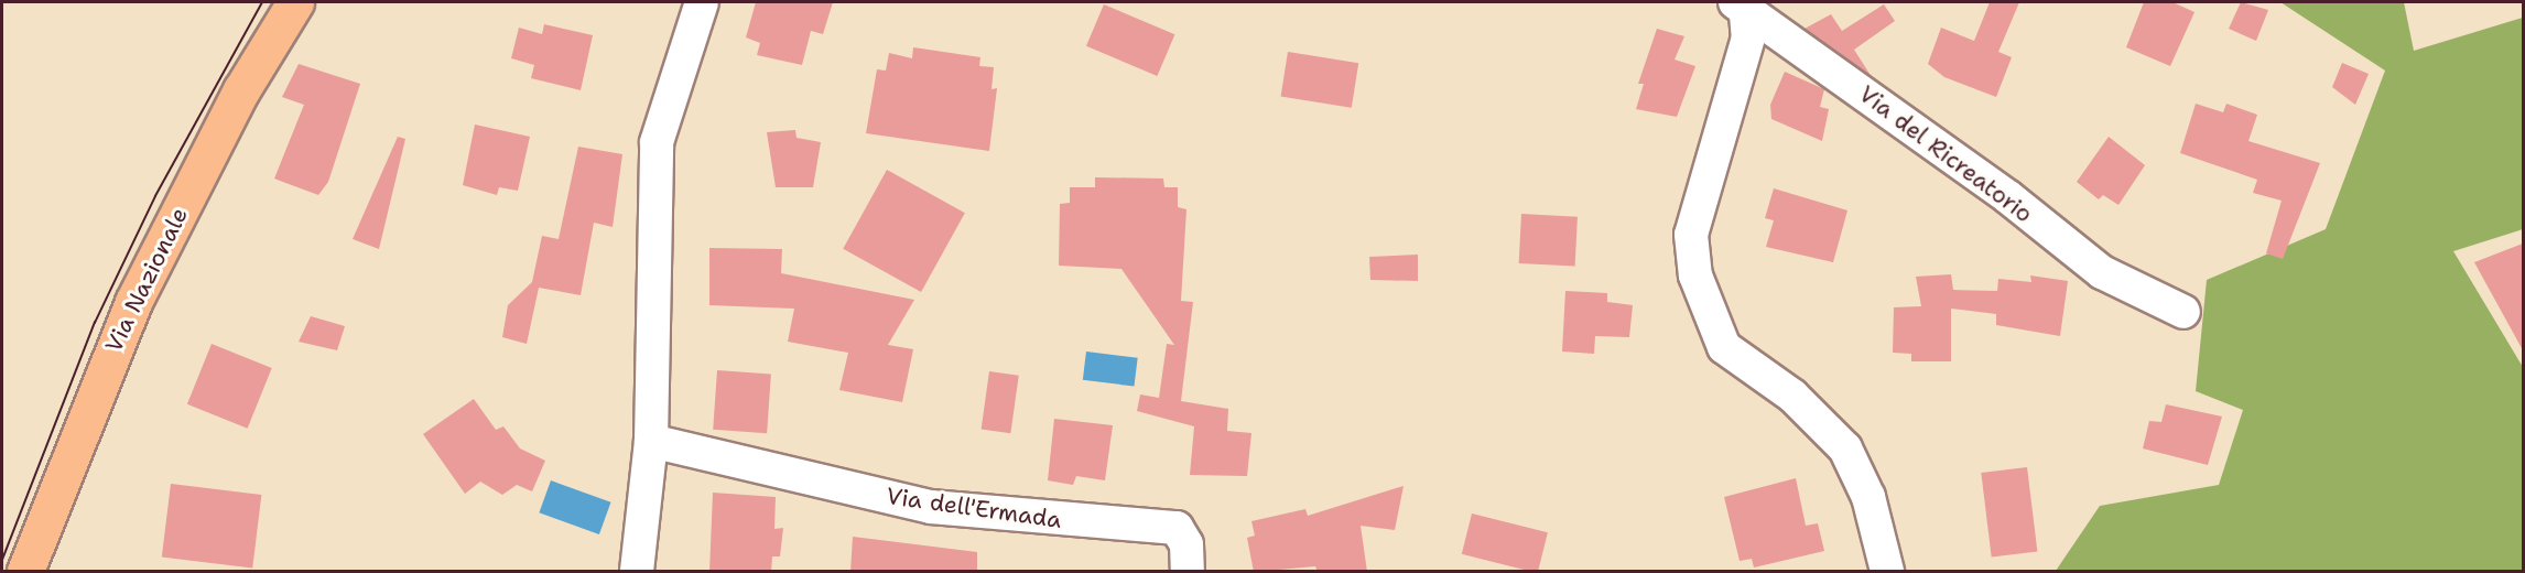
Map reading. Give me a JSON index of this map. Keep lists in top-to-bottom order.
{
  "streets": {
    "main road": ["Via Nazionale"],
    "street": ["Via del Ricreatorio", "Via dell'Ermada"]
  }
}
